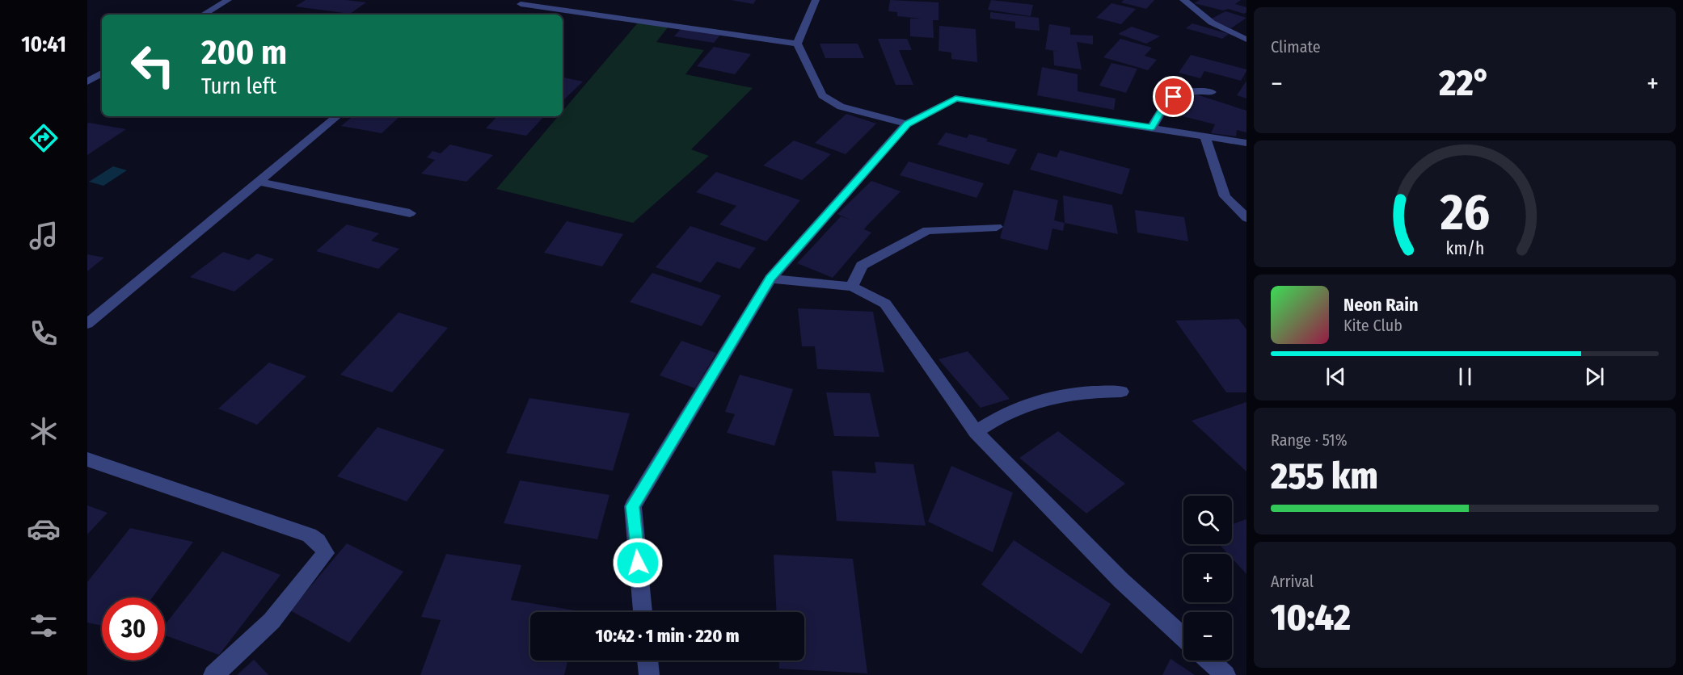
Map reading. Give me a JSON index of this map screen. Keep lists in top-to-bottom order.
{
  "page": {
    "tabs": "10:41",
    "tile": [
      "Climate",
      ["Range · 51%", "255 km"],
      ["Arrival", "10:42"]
    ],
    "turn": ["200 m", "Turn left"],
    "heat": ["−", "22°", "+"],
    "song": ["Neon Rain", "Kite Club"],
    "map_buttons": ["+", "−"],
    "limit": "30",
    "trip": "10:42 · 1 min · 220 m",
    "gauge": ["26", "km/h"]
  }
}
